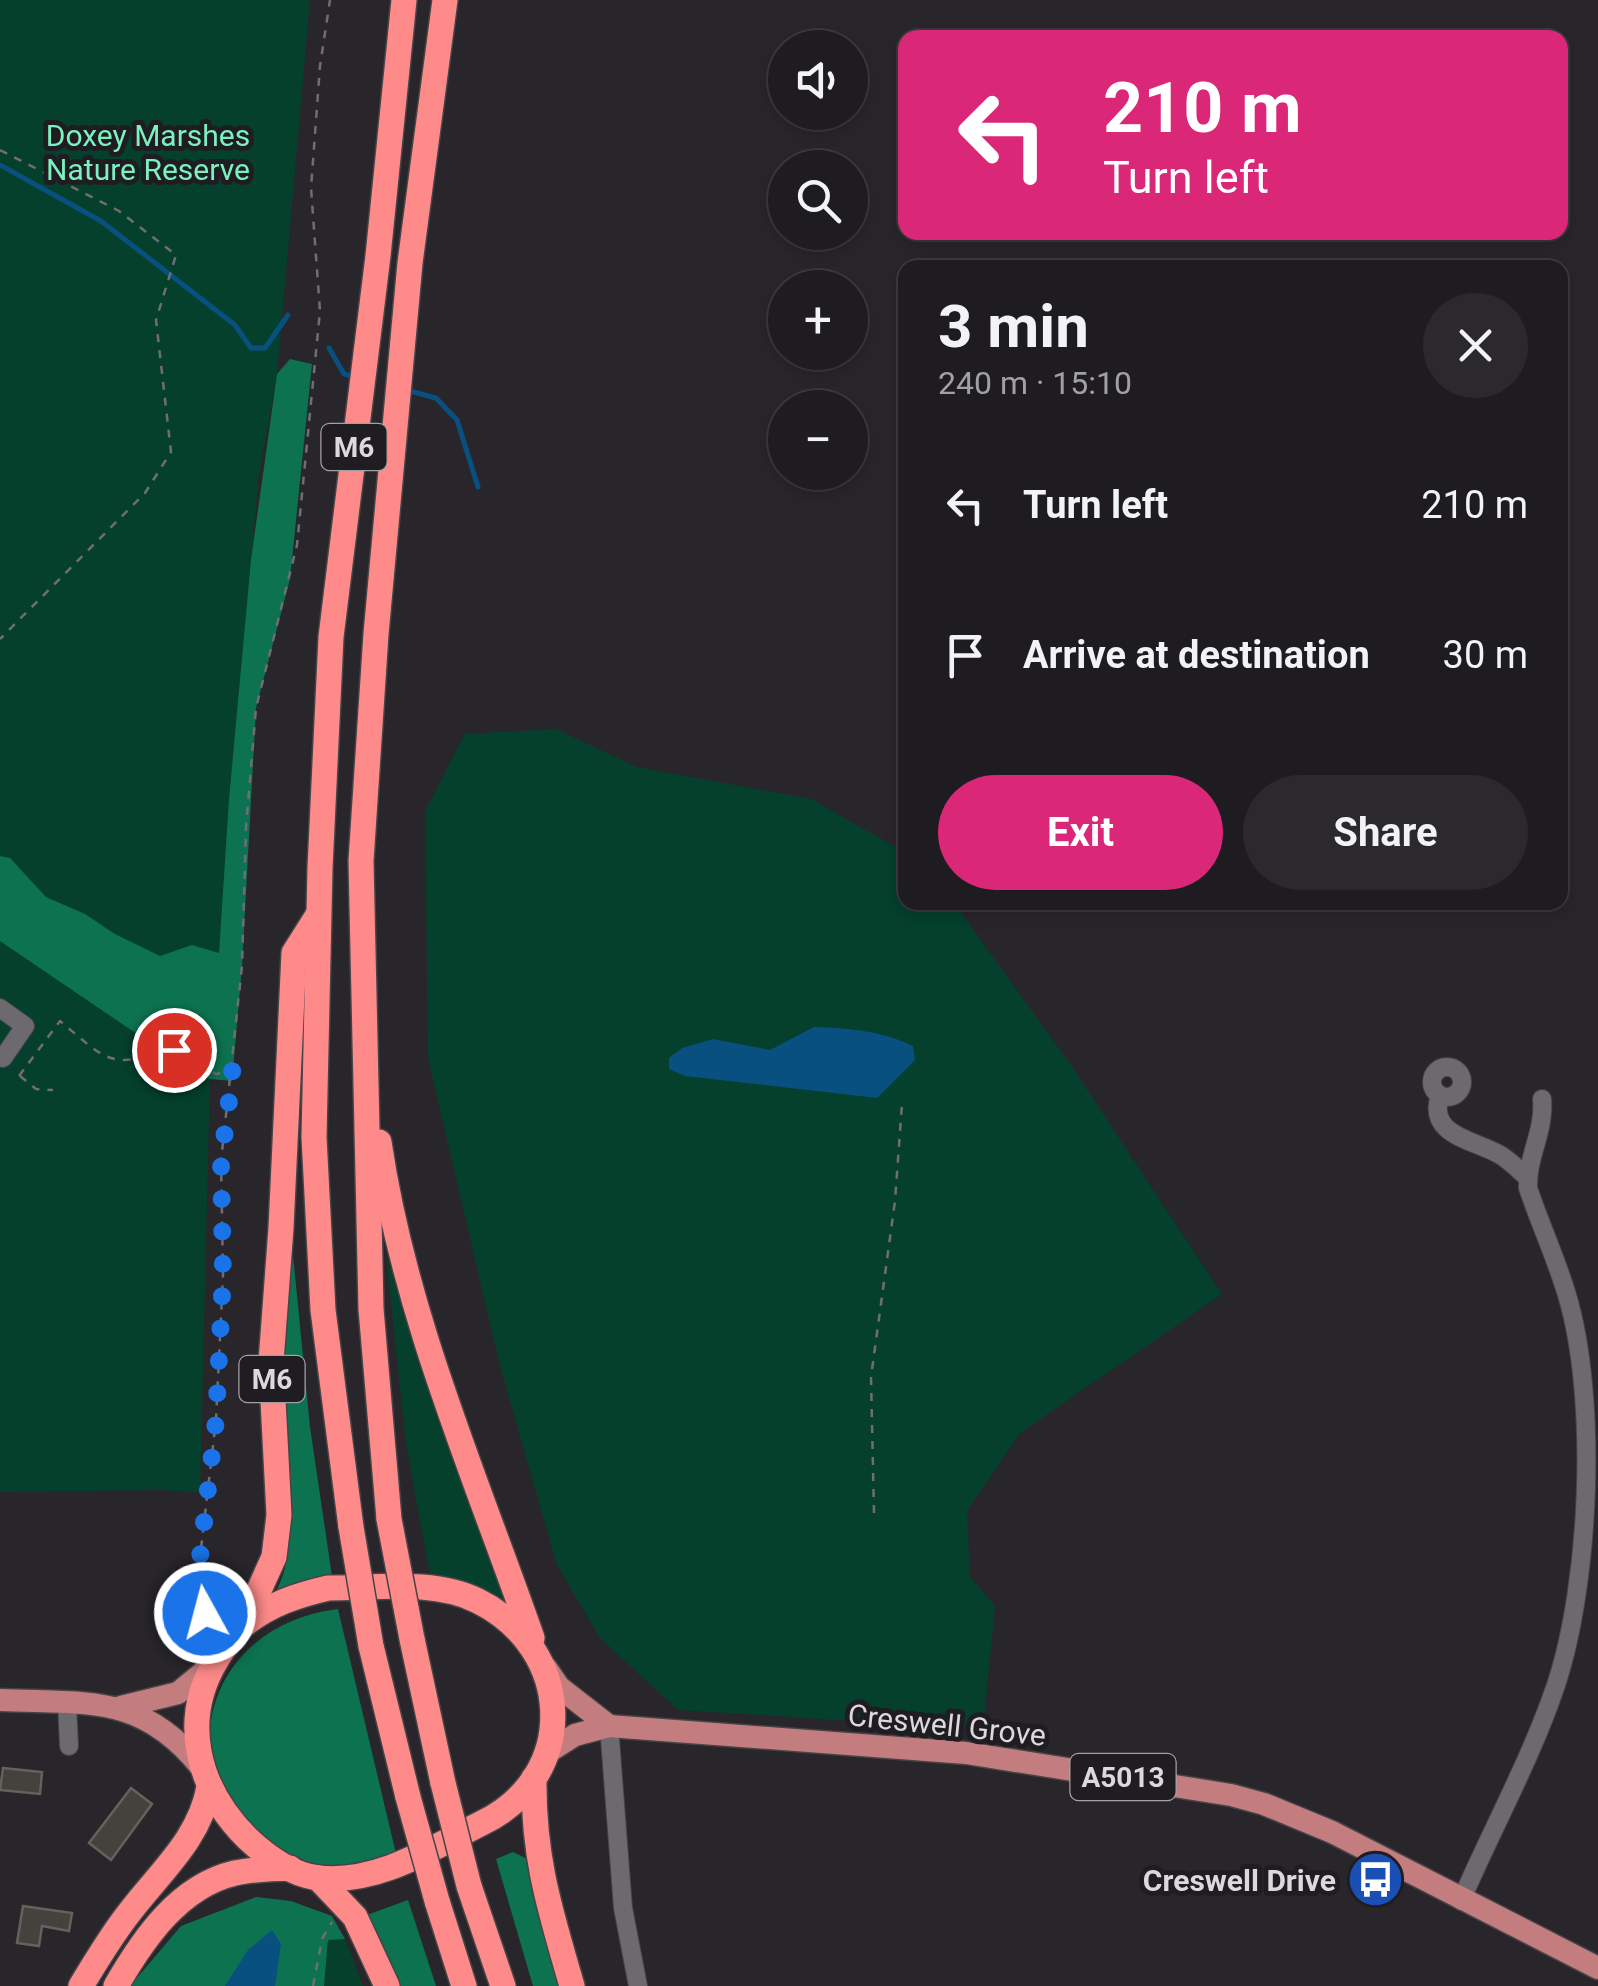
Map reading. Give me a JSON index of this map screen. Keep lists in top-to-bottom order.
{
  "streets": {
    "highway": ["M6"],
    "main road": ["Creswell Grove", "A5013"]
  },
  "crossings": [
    ["M6", "Creswell Grove"]
  ],
  "parks": ["Doxey Marshes Nature Reserve"],
  "places": {
    "bus stop": ["Creswell Drive"]
  },
  "page": {
    "map_buttons": ["+", "−"],
    "turn": ["210 m", "Turn left"],
    "heading": ["3 min", "240 m · 15:10"],
    "list": [
      {
        "name": "Turn left",
        "value": "210 m"
      },
      {
        "name": "Arrive at destination",
        "value": "30 m"
      }
    ],
    "buttons": ["Exit", "Share"]
  }
}
